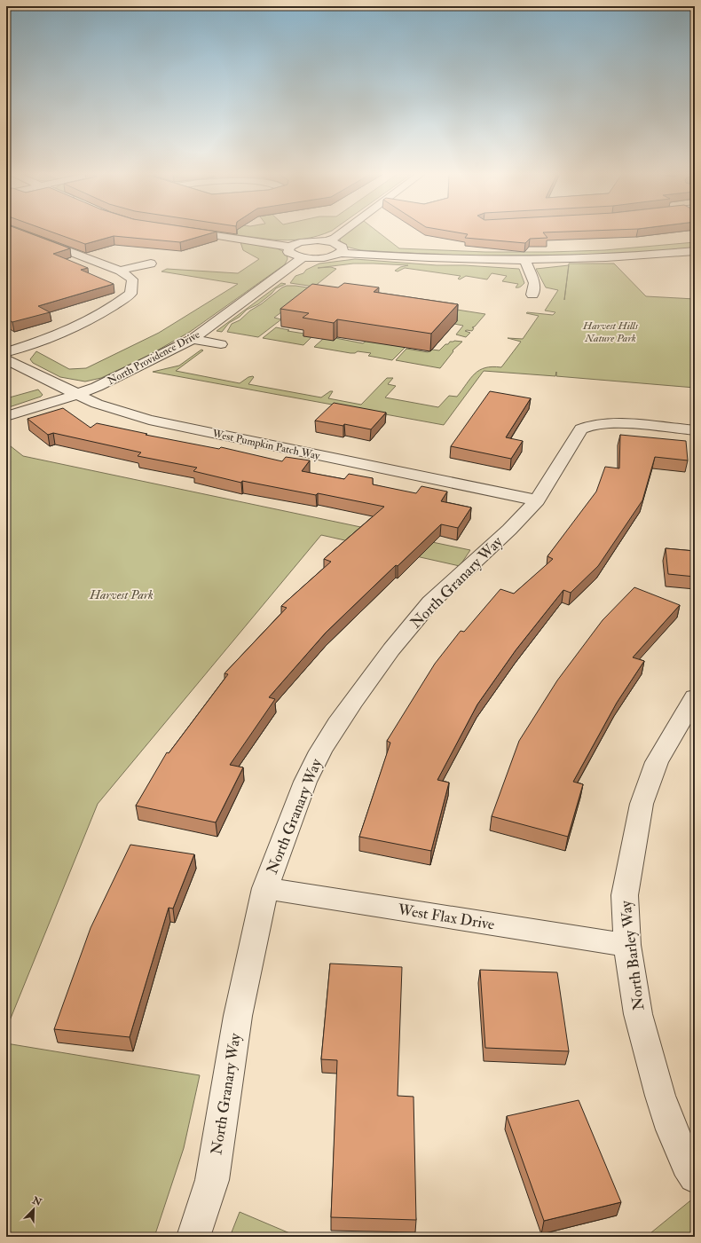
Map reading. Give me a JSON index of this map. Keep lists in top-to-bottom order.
{
  "streets": {
    "street": [
      "North Providence Drive",
      "West Pumpkin Patch Way",
      "North Granary Way",
      "West Flax Drive",
      "North Barley Way"
    ]
  },
  "crossings": [
    ["North Providence Drive", "West Pumpkin Patch Way"],
    ["West Pumpkin Patch Way", "North Granary Way"],
    ["North Granary Way", "West Flax Drive"],
    ["West Flax Drive", "North Barley Way"]
  ],
  "parks": ["Harvest Hills Nature Park", "Harvest Park"],
  "north": "top right"
}
